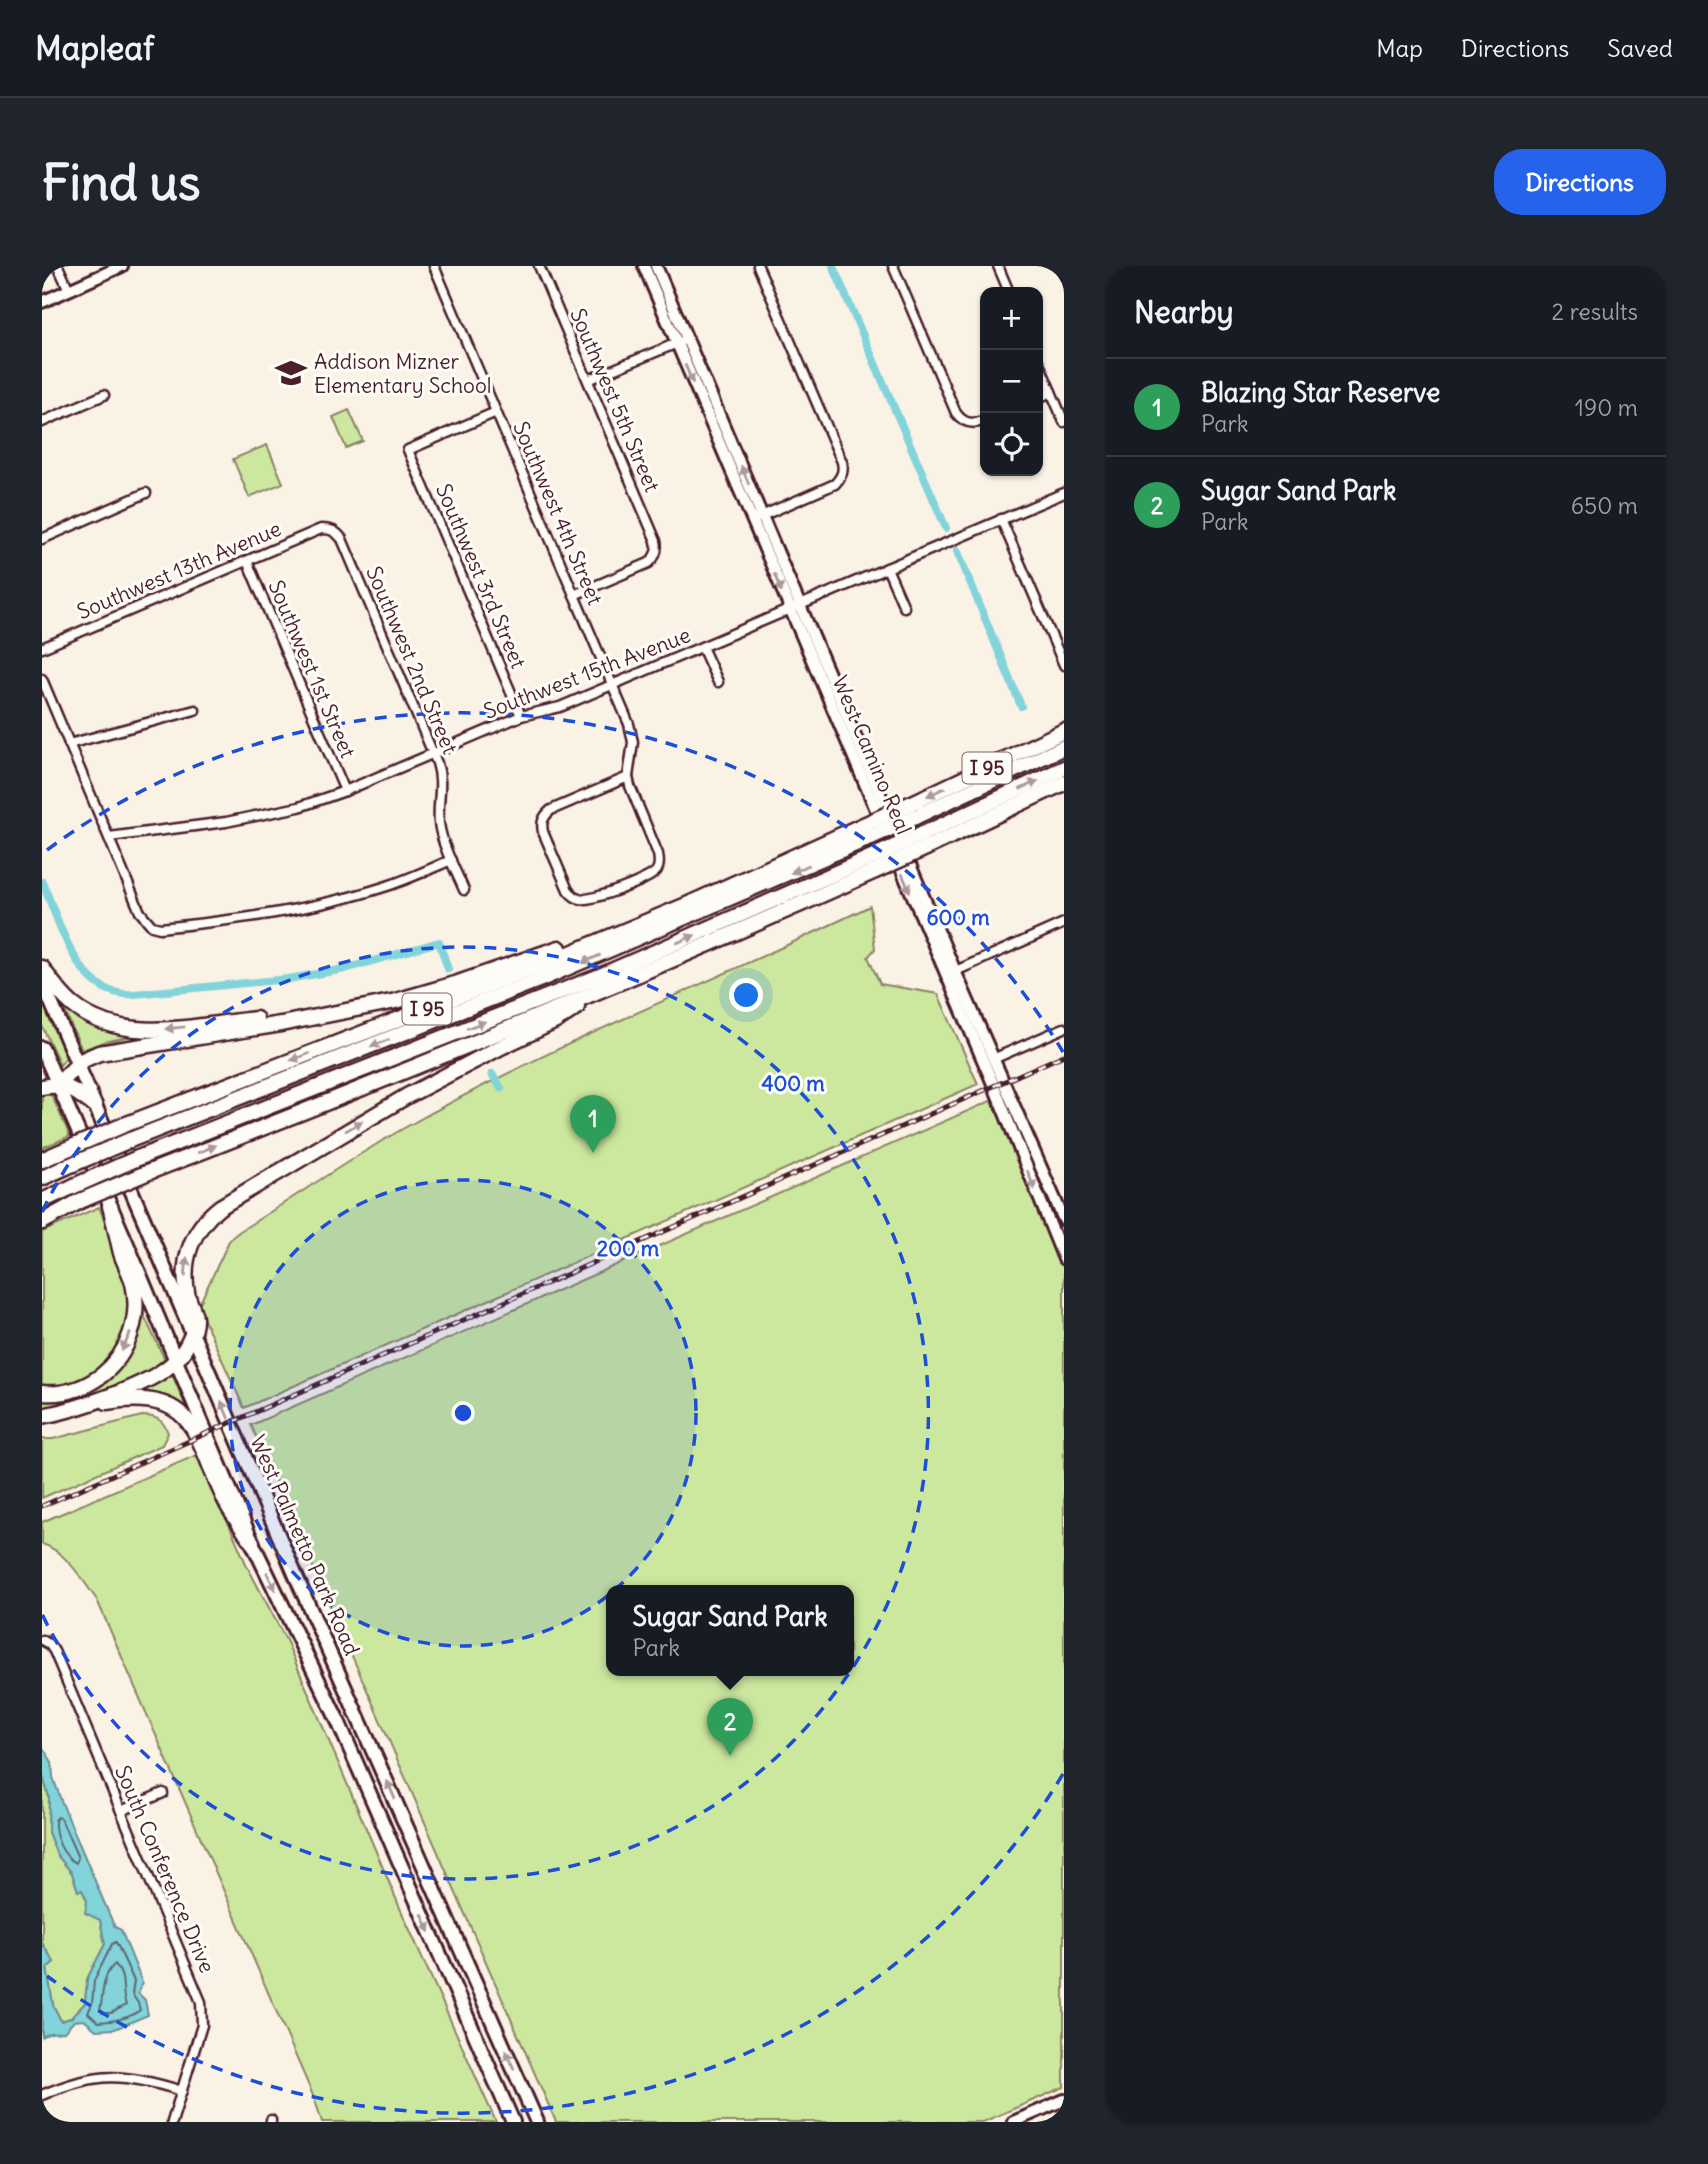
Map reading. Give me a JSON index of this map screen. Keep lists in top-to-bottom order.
{
  "streets": {
    "highway": ["I 95"],
    "main road": ["West Palmetto Park Road"],
    "street": [
      "Southwest 5th Street",
      "Southwest 4th Street",
      "Southwest 13th Avenue",
      "Southwest 3rd Street",
      "Southwest 2nd Street",
      "Southwest 1st Street",
      "Southwest 15th Avenue",
      "West Camino Real",
      "South Conference Drive"
    ]
  },
  "crossings": [
    ["Southwest 5th Street", "Southwest 4th Street"],
    ["Southwest 4th Street", "Southwest 3rd Street"],
    ["Southwest 4th Street", "Southwest 15th Avenue"],
    ["Southwest 13th Avenue", "Southwest 2nd Street"],
    ["Southwest 13th Avenue", "Southwest 1st Street"],
    ["Southwest 3rd Street", "Southwest 15th Avenue"],
    ["Southwest 2nd Street", "Southwest 15th Avenue"],
    ["Southwest 1st Street", "Southwest 15th Avenue"],
    ["Southwest 15th Avenue", "West Camino Real"]
  ],
  "places": {
    "school or university": ["Addison Mizner Elementary School"]
  },
  "page": {
    "header": "Mapleaf",
    "nav": ["Map", "Directions", "Saved"],
    "buttons": "Directions",
    "title": "Find us",
    "heading": ["Nearby", "2 results"],
    "map_buttons": ["+", "−"],
    "list": [
      {
        "mark": "1",
        "name": "Blazing Star Reserve",
        "note": "Park",
        "value": "190 m"
      },
      {
        "mark": "2",
        "name": "Sugar Sand Park",
        "note": "Park",
        "value": "650 m"
      }
    ],
    "pins": ["1", "2"],
    "popup": ["Sugar Sand Park", "Park"]
  },
  "rings": ["600 m", "400 m", "200 m"]
}
